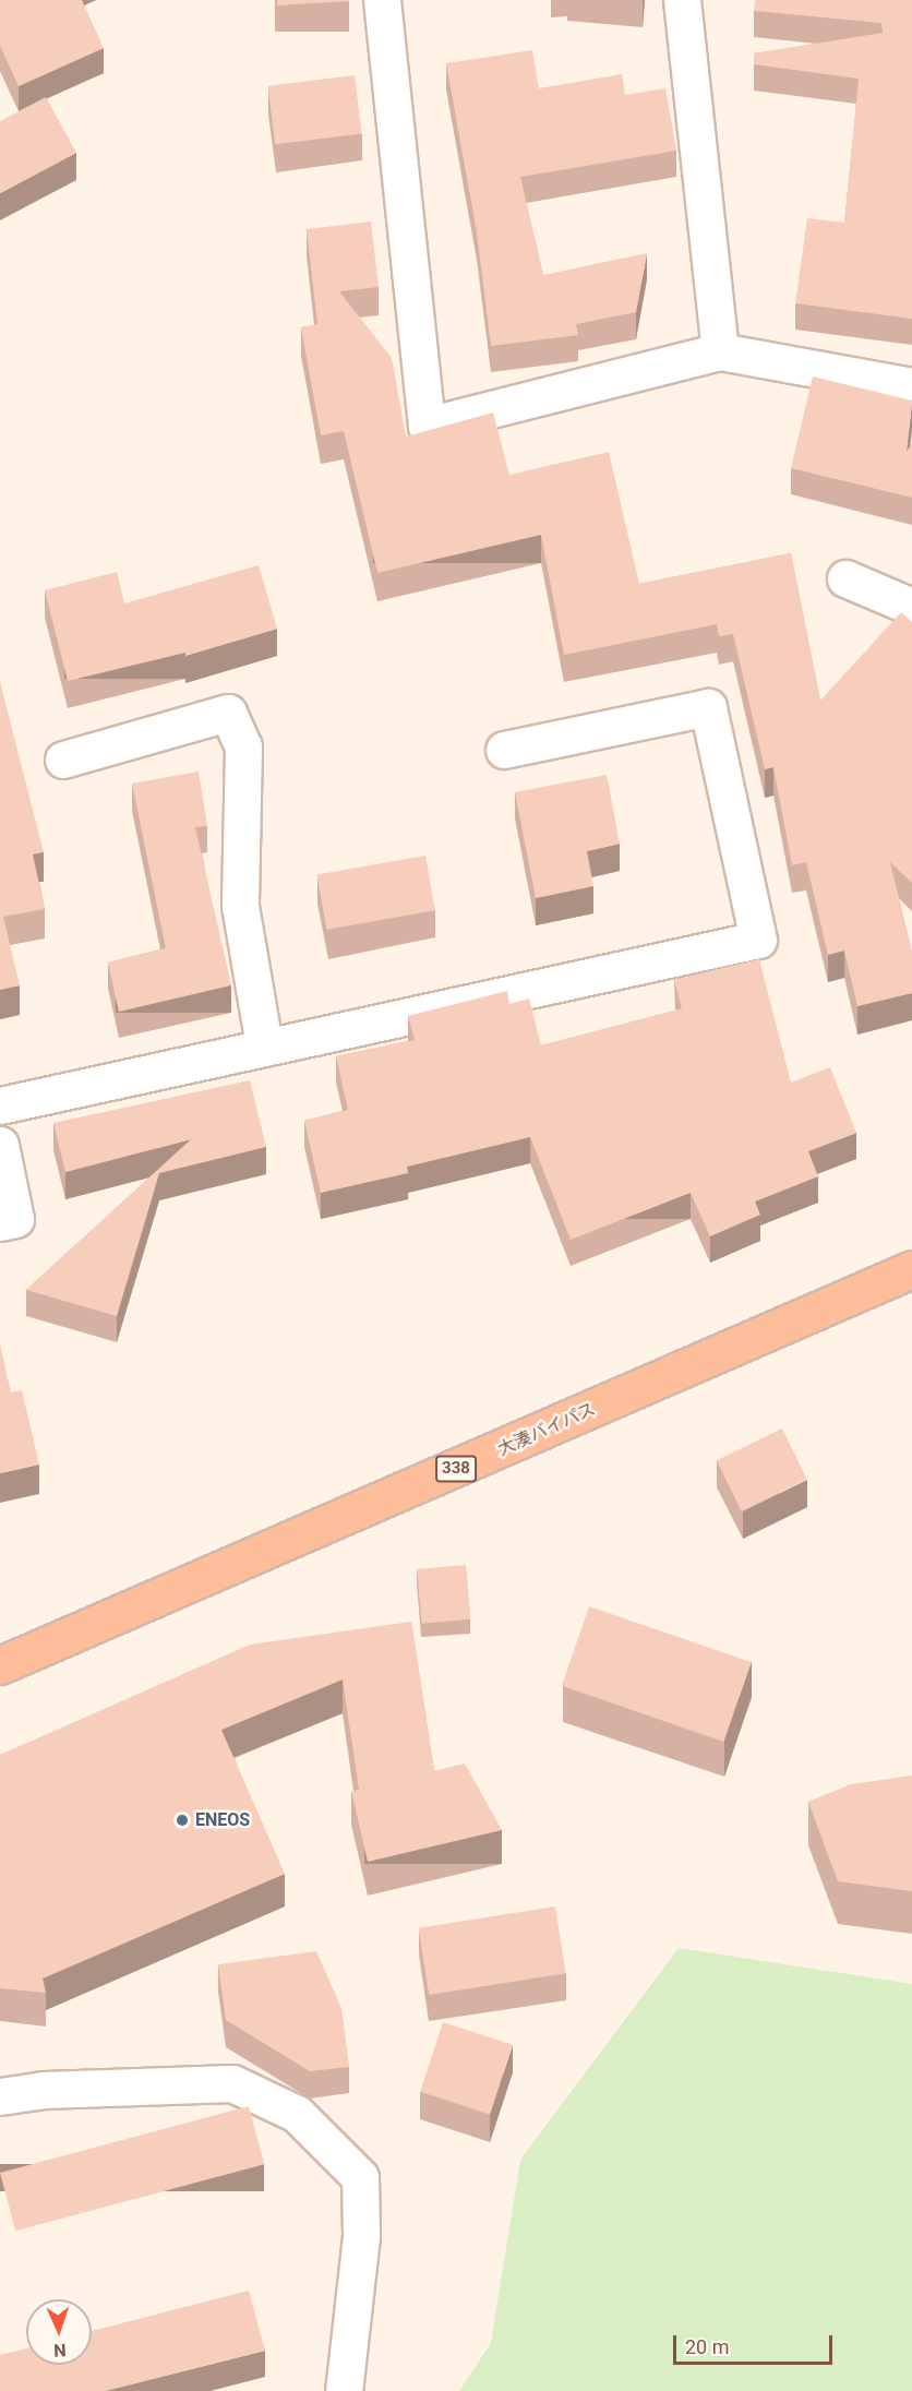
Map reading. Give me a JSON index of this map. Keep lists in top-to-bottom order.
{
  "streets": {
    "highway": ["大湊バイパス", "338"]
  },
  "places": ["ENEOS"],
  "scale_bar": "20 m",
  "north": "bottom"
}
